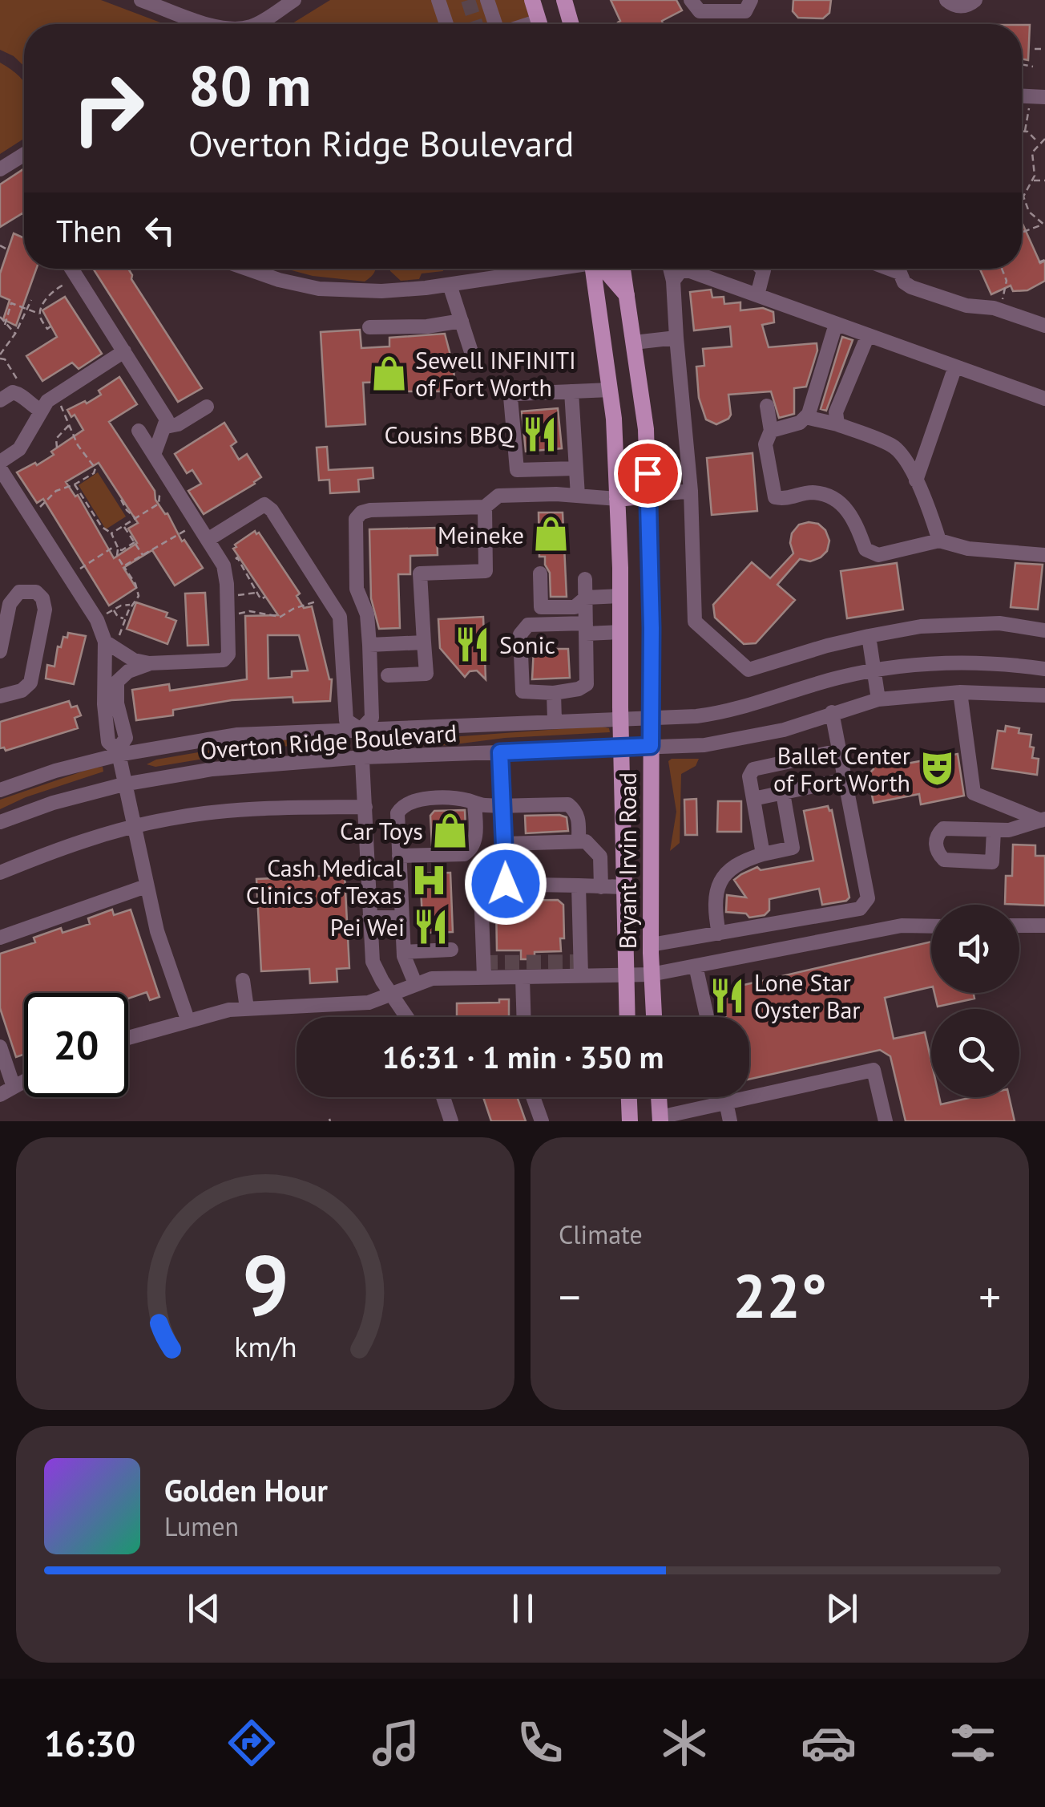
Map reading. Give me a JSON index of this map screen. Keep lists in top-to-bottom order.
{
  "streets": {
    "main road": ["Bryant Irvin Road"],
    "street": ["Overton Ridge Boulevard"]
  },
  "crossings": [
    ["Overton Ridge Boulevard", "Bryant Irvin Road"]
  ],
  "places": {
    "shop": ["Sewell INFINITI of Fort Worth", "Meineke", "Car Toys"],
    "restaurant": [
      "Cousins BBQ",
      "Sonic",
      "Pei Wei",
      "Lone Star Oyster Bar"
    ],
    "theatre": ["Ballet Center of Fort Worth"],
    "hospital": ["Cash Medical Clinics of Texas"]
  },
  "page": {
    "turn": ["80 m", "Overton Ridge Boulevard"],
    "then": "Then",
    "limit": "20",
    "trip": "16:31 · 1 min · 350 m",
    "tile": "Climate",
    "heat": ["−", "22°", "+"],
    "song": ["Golden Hour", "Lumen"],
    "tabs": "16:30",
    "gauge": ["9", "km/h"]
  }
}
